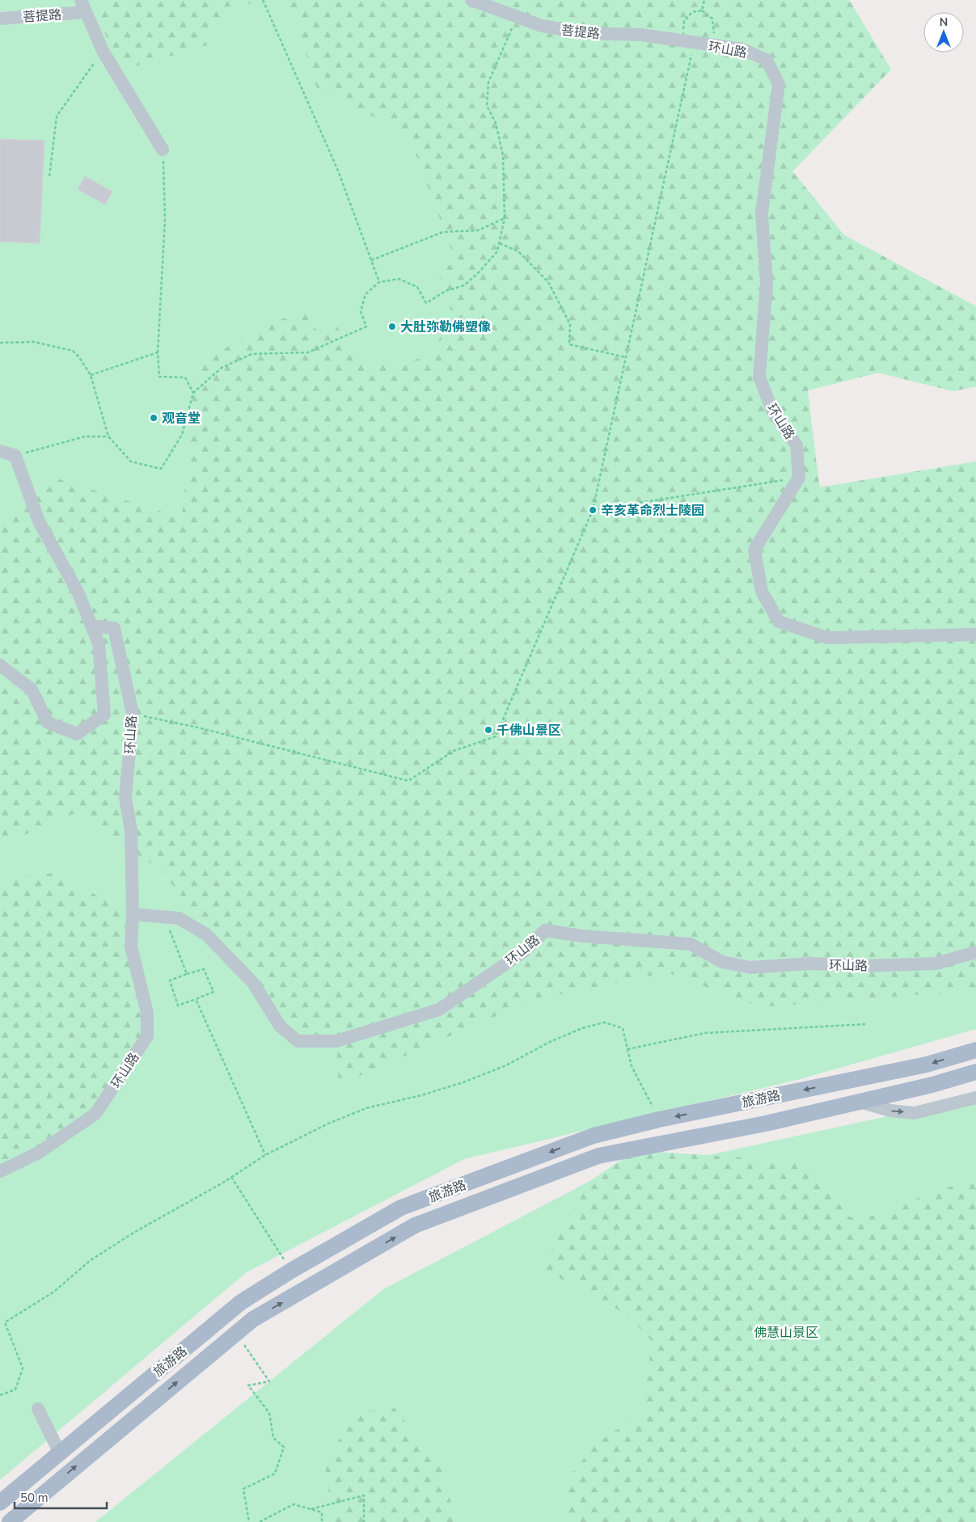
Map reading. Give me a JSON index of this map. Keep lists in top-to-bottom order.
{
  "streets": {
    "main road": ["旅游路"],
    "lane": ["菩提路", "环山路"]
  },
  "crossings": [
    ["菩提路", "环山路"]
  ],
  "parks": ["佛慧山景区"],
  "places": [
    "大肚弥勒佛塑像",
    "观音堂",
    "辛亥革命烈士陵园",
    "千佛山景区"
  ],
  "scale_bar": "50 m",
  "north": "top"
}
